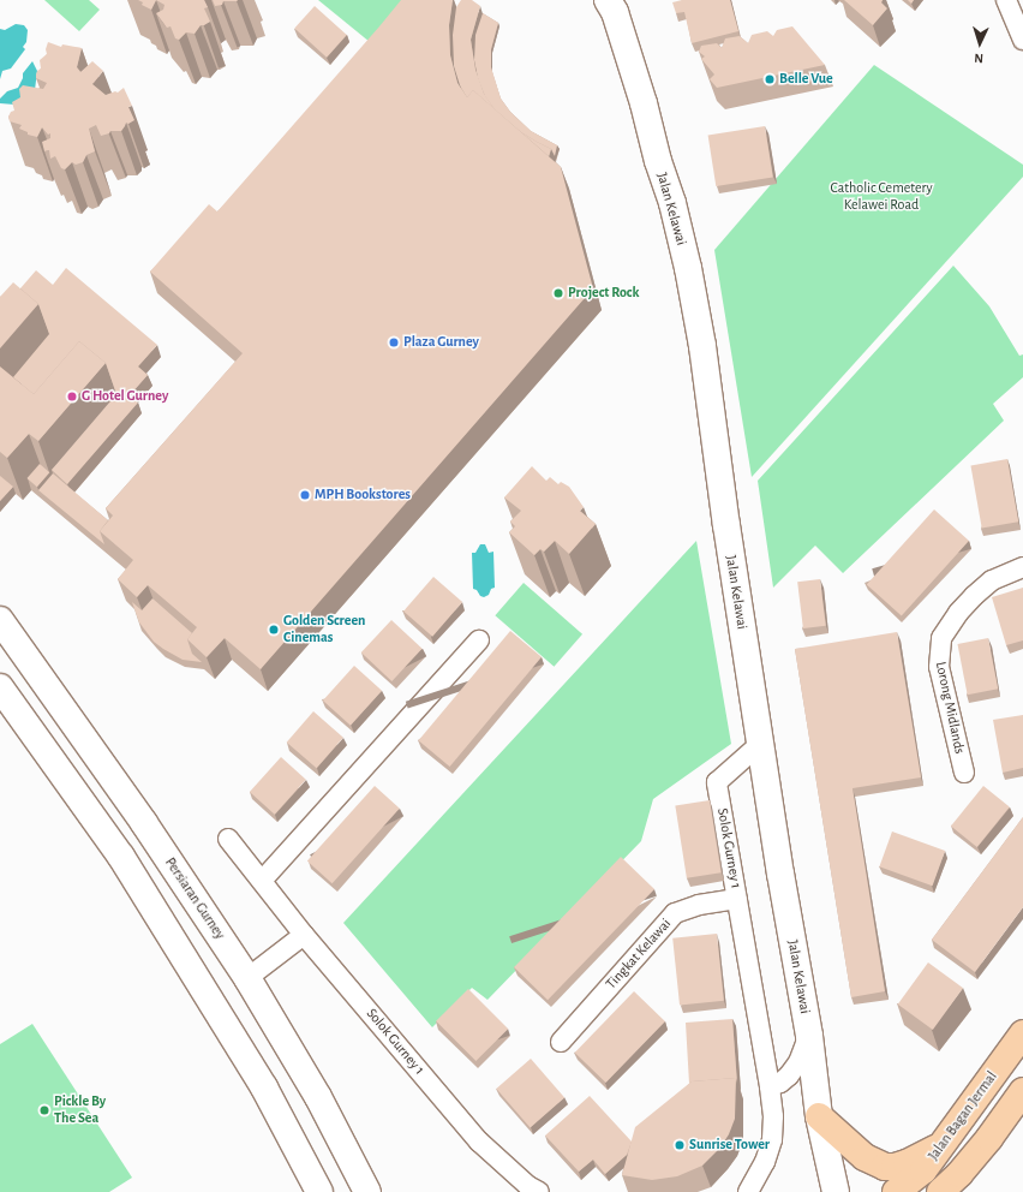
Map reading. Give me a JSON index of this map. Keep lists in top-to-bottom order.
{
  "streets": {
    "main road": ["Jalan Kelawai", "Persiaran Gurney", "Jalan Bagan Jermal"],
    "street": ["Lorong Midlands", "Solok Gurney 1", "Tingkat Kelawai"]
  },
  "crossings": [
    ["Jalan Kelawai", "Solok Gurney 1"],
    ["Solok Gurney 1", "Tingkat Kelawai"]
  ],
  "parks": ["Catholic Cemetery Kelawei Road"],
  "places": [
    "Belle Vue",
    "Project Rock",
    "Plaza Gurney",
    "G Hotel Gurney",
    "MPH Bookstores",
    "Golden Screen Cinemas",
    "Pickle By The Sea",
    "Sunrise Tower"
  ],
  "north": "bottom"
}
